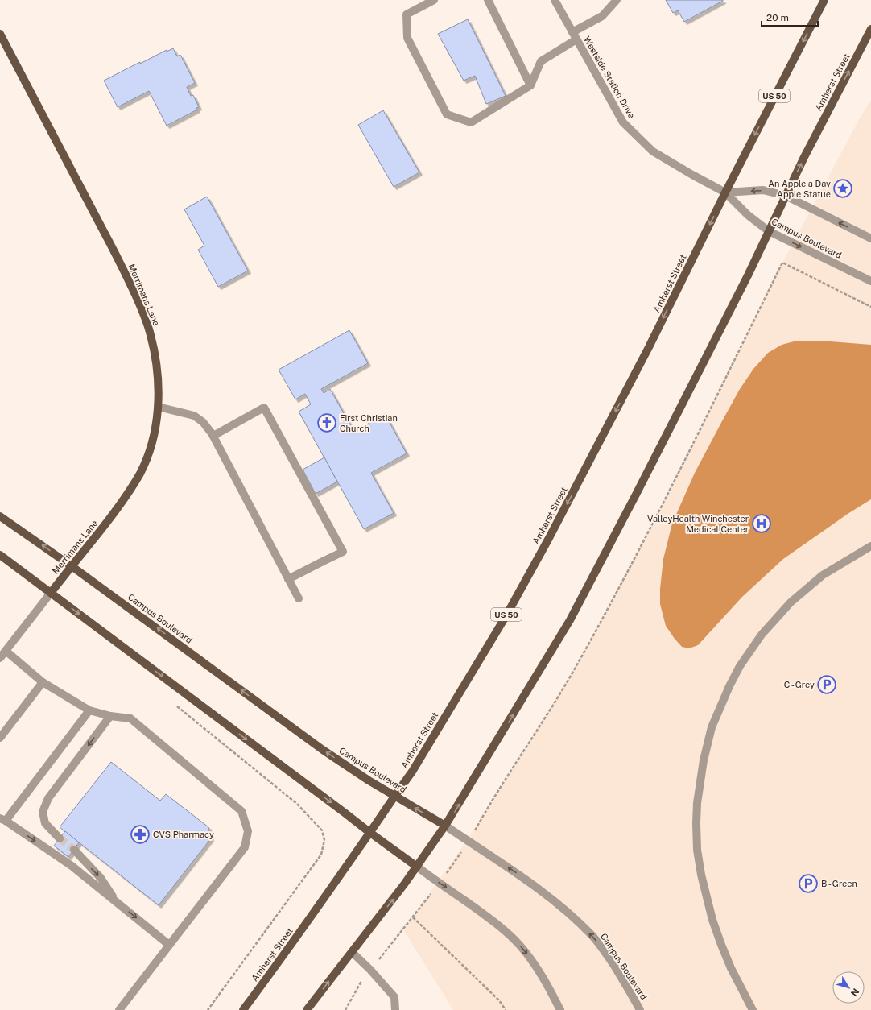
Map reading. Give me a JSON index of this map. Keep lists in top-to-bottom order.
{
  "streets": {
    "main road": [
      "Amherst Street",
      "US 50",
      "Campus Boulevard",
      "Merrimans Lane"
    ],
    "street": ["Westside Station Drive"]
  },
  "crossings": [
    ["Westside Station Drive", "Amherst Street"],
    ["Westside Station Drive", "Campus Boulevard"],
    ["Amherst Street", "Campus Boulevard"],
    ["Campus Boulevard", "Merrimans Lane"]
  ],
  "places": {
    "place": ["An Apple a Day Apple Statue"],
    "church": ["First Christian Church"],
    "hospital": ["ValleyHealth Winchester Medical Center"],
    "parking": ["C - Grey", "B - Green"],
    "pharmacy": ["CVS Pharmacy"]
  },
  "scale_bar": "20 m",
  "north": "bottom right"
}
